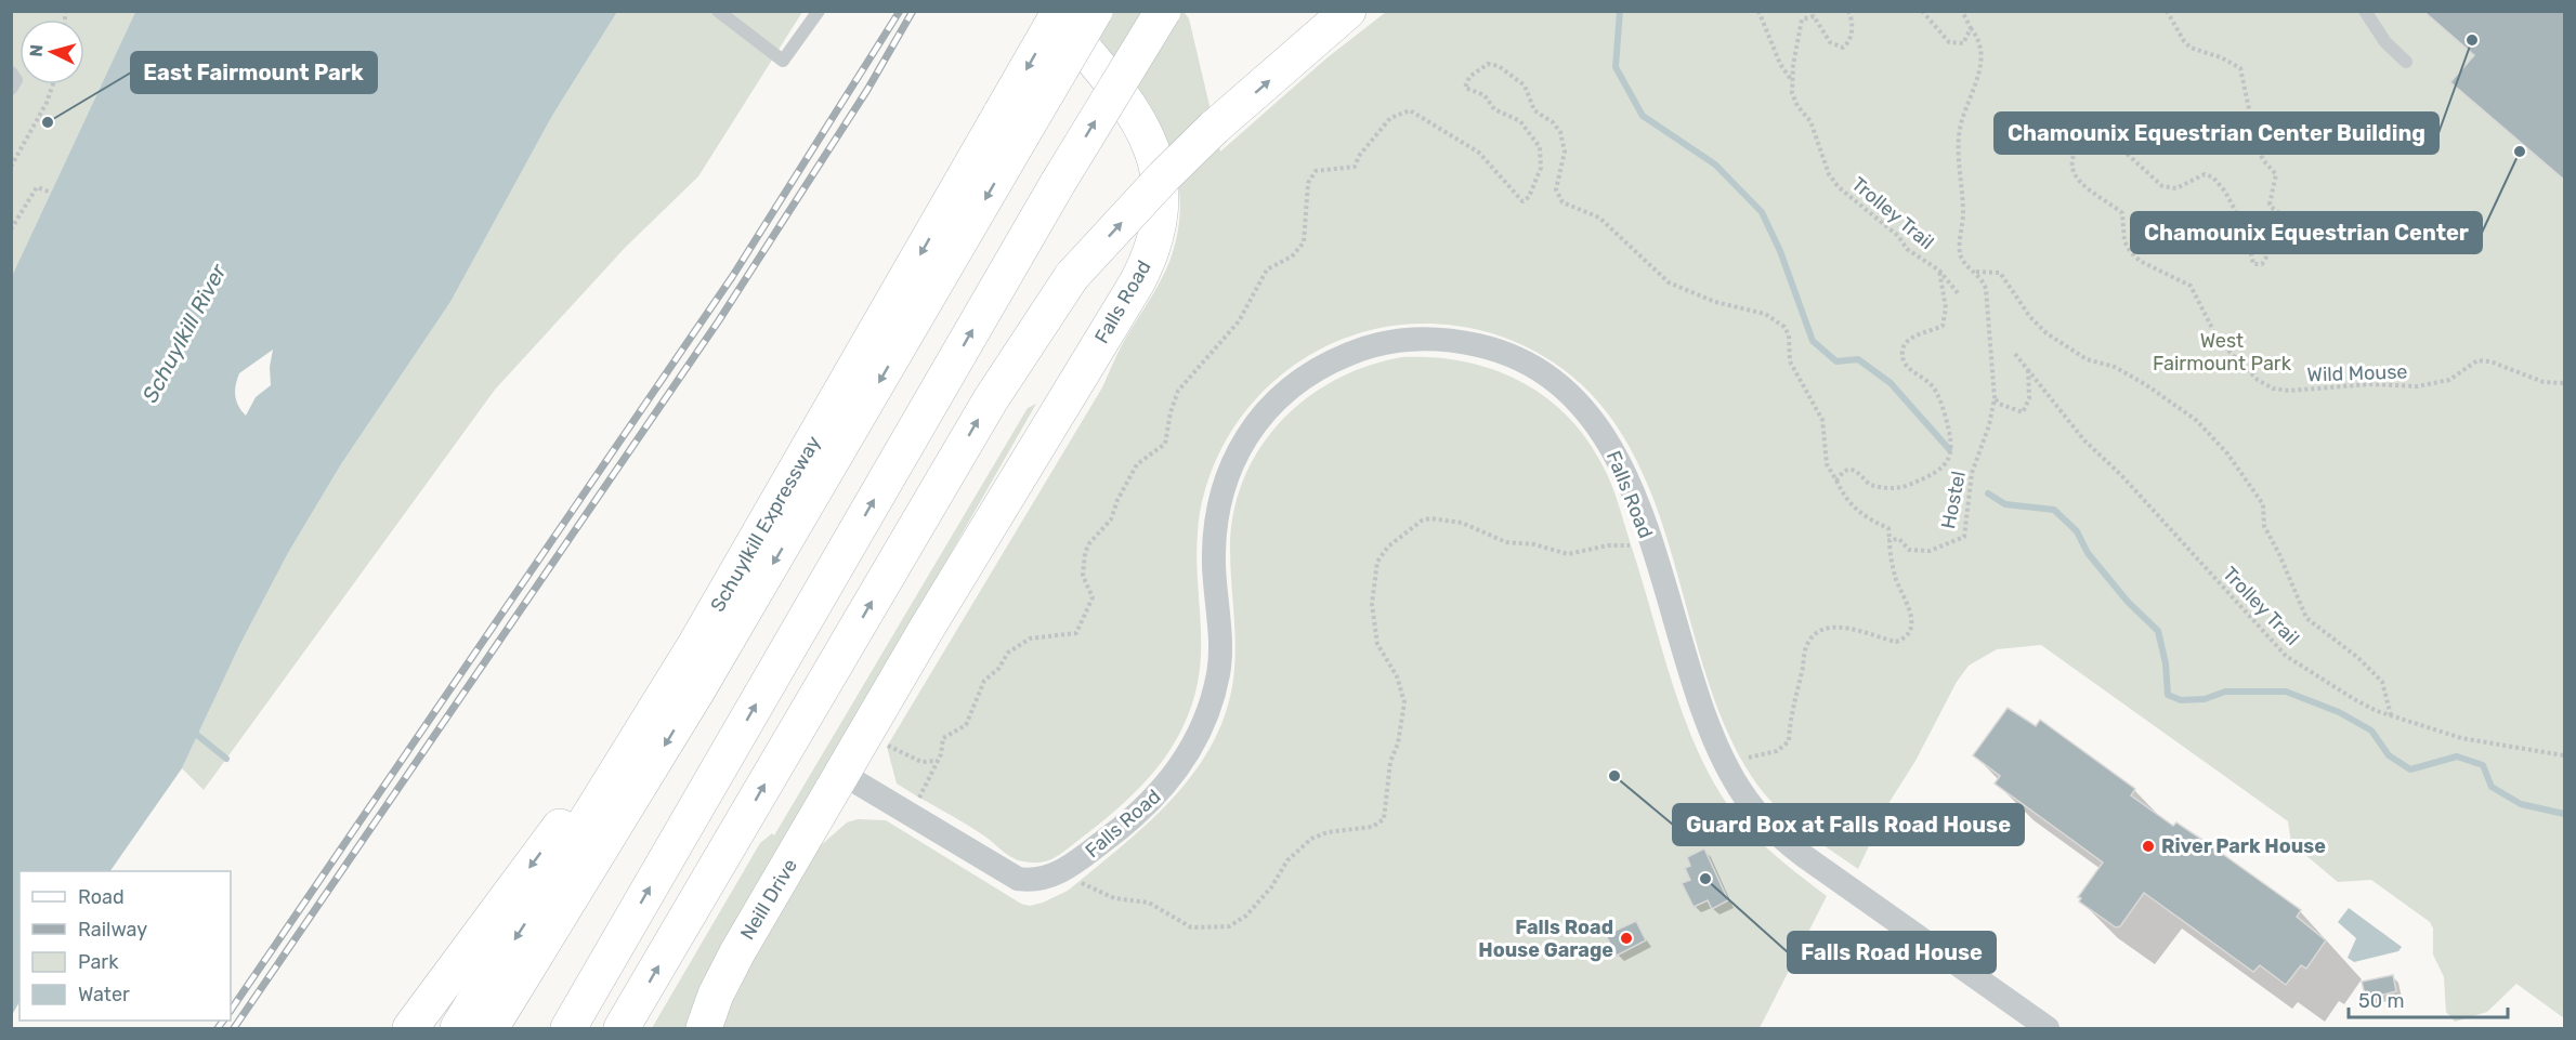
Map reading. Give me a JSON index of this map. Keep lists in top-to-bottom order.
{
  "streets": {
    "main road": ["Falls Road", "Schuylkill Expressway", "Neill Drive"],
    "path": ["Trolley Trail", "Wild Mouse", "Hostel"]
  },
  "crossings": [
    ["Falls Road", "Neill Drive"]
  ],
  "water": ["Schuylkill River"],
  "parks": ["West Fairmount Park"],
  "places": [
    "Chamounix Equestrian Center Building",
    "East Fairmount Park",
    "Chamounix Equestrian Center",
    "Guard Box at Falls Road House",
    "River Park House",
    "Falls Road House",
    "Falls Road House Garage"
  ],
  "legend": [
    "Road",
    "Railway",
    "Park",
    "Water"
  ],
  "scale_bar": "50 m",
  "north": "left"
}
